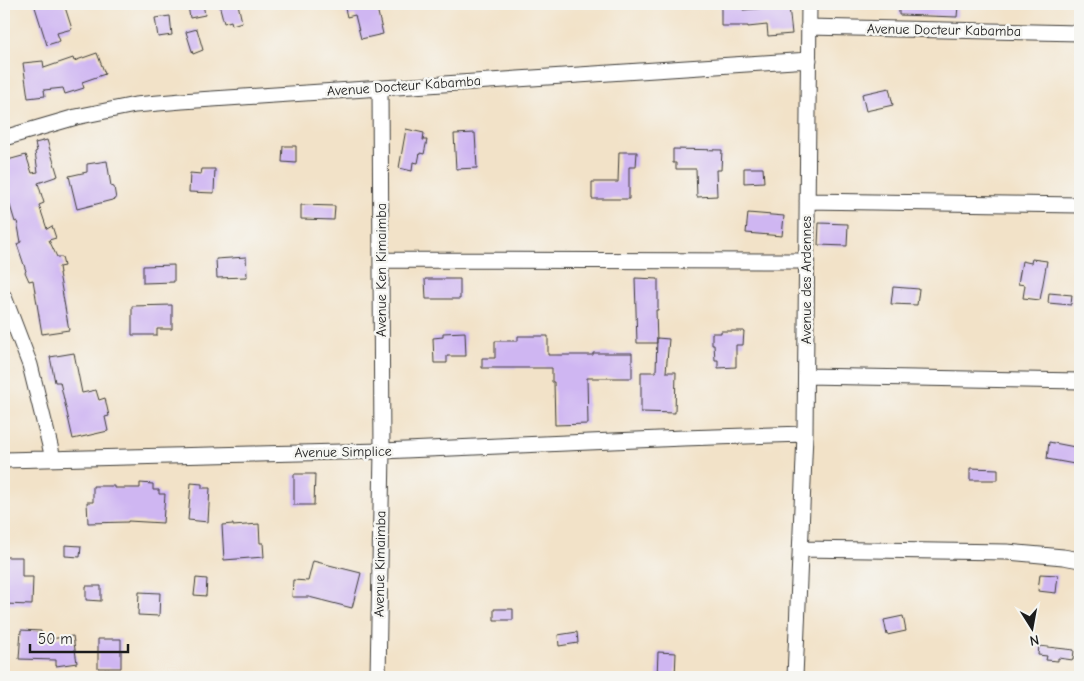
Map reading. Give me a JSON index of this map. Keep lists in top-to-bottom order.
{
  "streets": {
    "street": [
      "Avenue Docteur Kabamba",
      "Avenue Ken Kimaimba",
      "Avenue des Ardennes",
      "Avenue Simplice",
      "Avenue Kimaimba"
    ]
  },
  "crossings": [
    ["Avenue Docteur Kabamba", "Avenue Ken Kimaimba"],
    ["Avenue Docteur Kabamba", "Avenue des Ardennes"],
    ["Avenue Ken Kimaimba", "Avenue Simplice"],
    ["Avenue Ken Kimaimba", "Avenue Kimaimba"],
    ["Avenue des Ardennes", "Avenue Simplice"],
    ["Avenue Simplice", "Avenue Kimaimba"]
  ],
  "scale_bar": "50 m",
  "north": "bottom"
}
